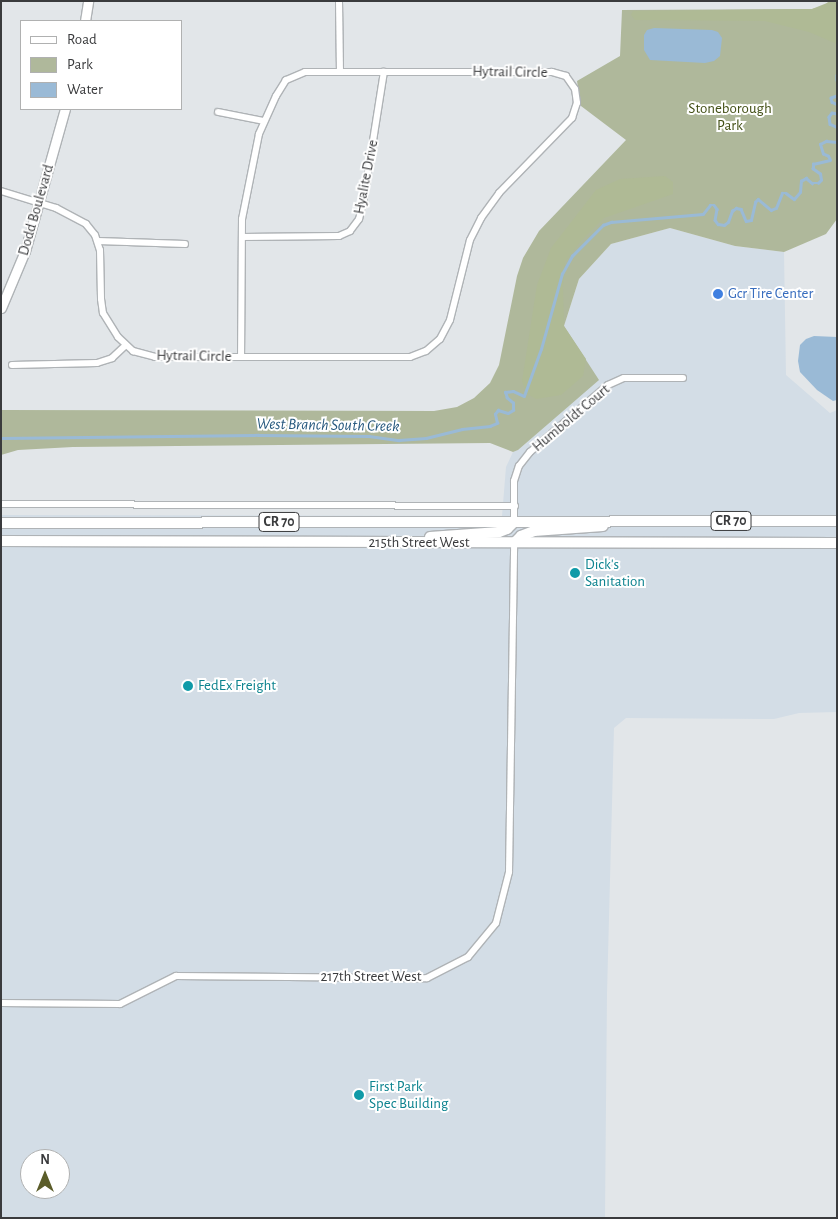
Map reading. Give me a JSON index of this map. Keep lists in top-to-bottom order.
{
  "streets": {
    "main road": ["Dodd Boulevard", "CR 70", "215th Street West"],
    "street": [
      "Hytrail Circle",
      "Hyalite Drive",
      "Humboldt Court",
      "217th Street West"
    ]
  },
  "crossings": [
    ["Hytrail Circle", "Hyalite Drive"],
    ["Humboldt Court", "215th Street West"],
    ["215th Street West", "217th Street West"]
  ],
  "water": ["West Branch South Creek"],
  "parks": ["Stoneborough Park"],
  "places": [
    "Gcr Tire Center",
    "Dick's Sanitation",
    "FedEx Freight",
    "First Park Spec Building"
  ],
  "legend": ["Road", "Park", "Water"],
  "north": "top"
}
